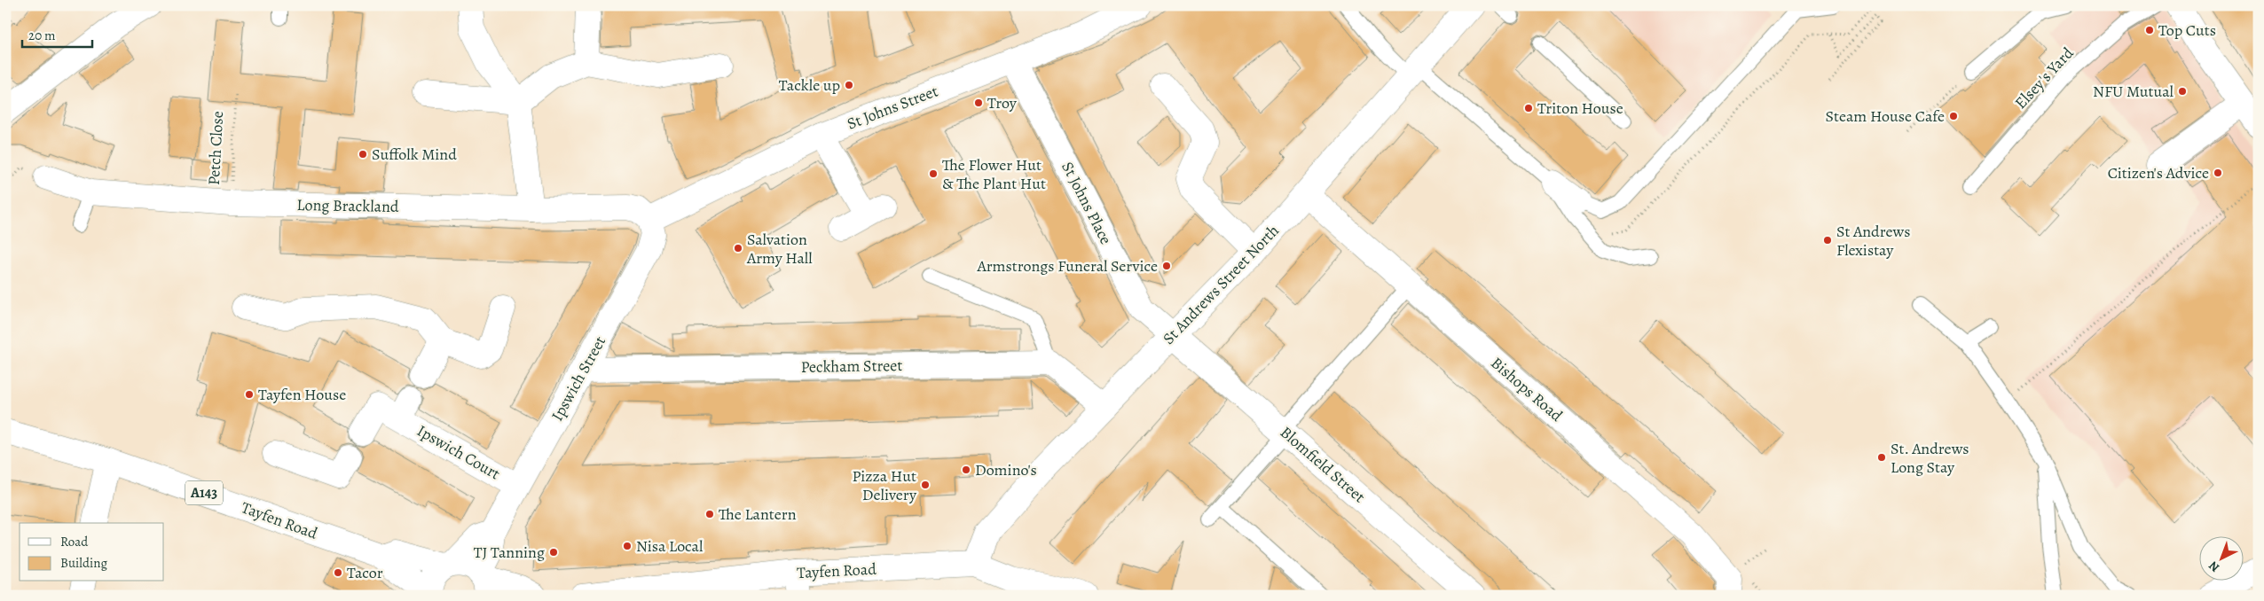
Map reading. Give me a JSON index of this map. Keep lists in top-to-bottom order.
{
  "streets": {
    "street": [
      "St Johns Street",
      "St Johns Place",
      "Long Brackland",
      "St Andrews Street North",
      "Peckham Street",
      "Ipswich Street",
      "Bishops Road",
      "Ipswich Court",
      "Blomfield Street",
      "A143",
      "Tayfen Road"
    ],
    "lane": ["Elsey's Yard"],
    "path": ["Petch Close"]
  },
  "crossings": [
    ["St Johns Street", "St Johns Place"],
    ["St Johns Street", "Long Brackland"],
    ["St Johns Street", "Ipswich Street"],
    ["Petch Close", "Long Brackland"],
    ["St Johns Place", "St Andrews Street North"],
    ["St Johns Place", "Blomfield Street"],
    ["Long Brackland", "Ipswich Street"],
    ["St Andrews Street North", "Bishops Road"],
    ["St Andrews Street North", "Blomfield Street"],
    ["St Andrews Street North", "Tayfen Road"],
    ["Peckham Street", "Ipswich Street"],
    ["Ipswich Street", "Ipswich Court"],
    ["Ipswich Street", "Tayfen Road"]
  ],
  "places": [
    "Top Cuts",
    "Tackle up",
    "NFU Mutual",
    "Troy",
    "Triton House",
    "Steam House Cafe",
    "Suffolk Mind",
    "Citizen's Advice",
    "The Flower Hut & The Plant Hut",
    "St Andrews Flexistay",
    "Salvation Army Hall",
    "Armstrongs Funeral Service",
    "Tayfen House",
    "St. Andrews Long Stay",
    "Domino's",
    "Pizza Hut Delivery",
    "The Lantern",
    "Nisa Local",
    "TJ Tanning",
    "Tacor"
  ],
  "legend": ["Road", "Building"],
  "scale_bar": "20 m",
  "north": "bottom left"
}
